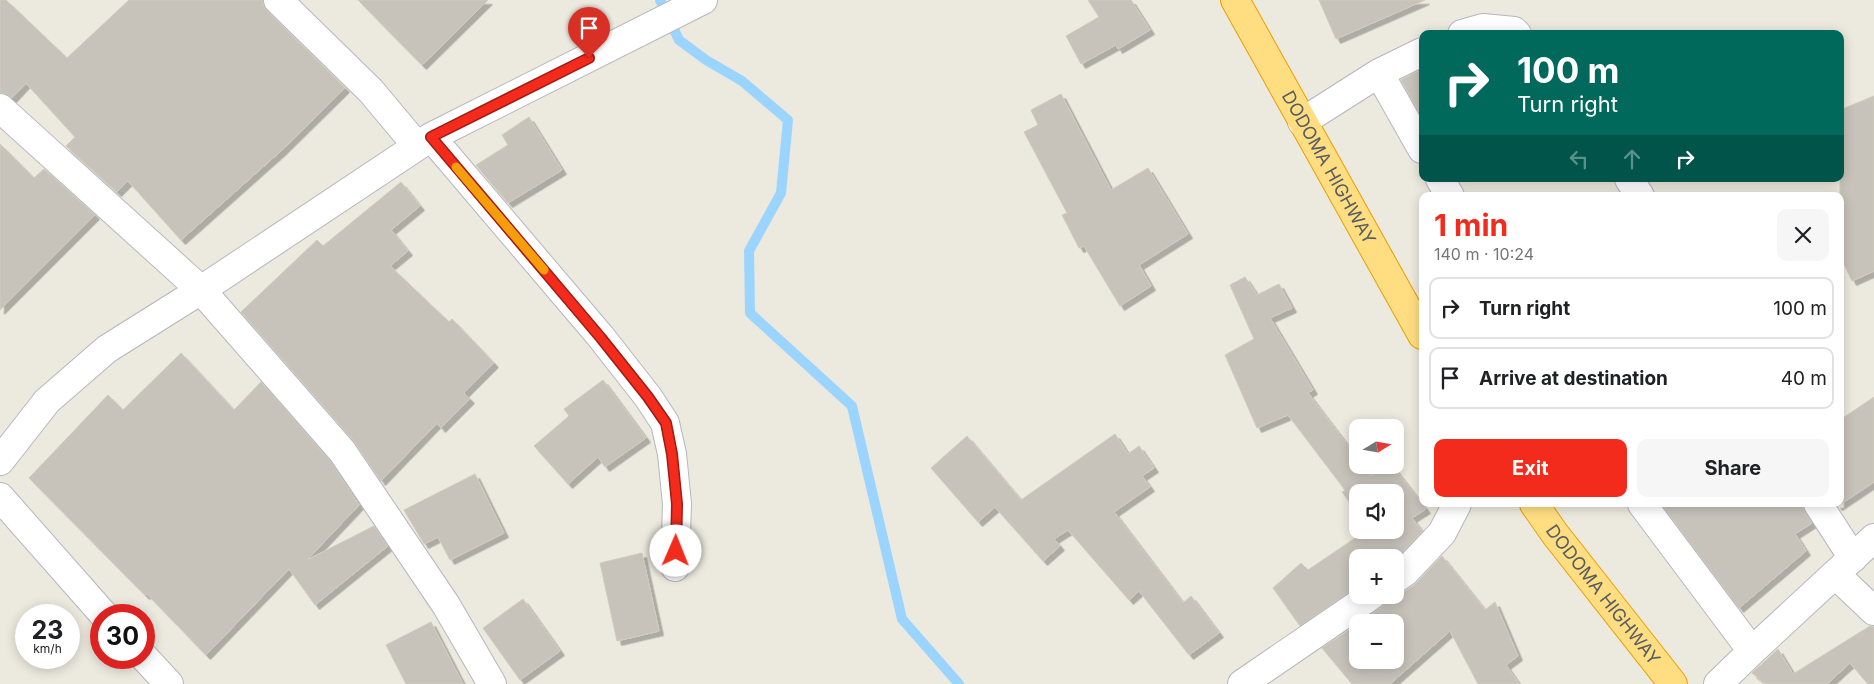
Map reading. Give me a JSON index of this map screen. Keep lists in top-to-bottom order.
{
  "streets": {
    "highway": ["DODOMA HIGHWAY"]
  },
  "north": "right",
  "page": {
    "turn": ["100 m", "Turn right"],
    "heading": ["1 min", "140 m · 10:24"],
    "list": [
      {
        "name": "Turn right",
        "value": "100 m"
      },
      {
        "name": "Arrive at destination",
        "value": "40 m"
      }
    ],
    "map_buttons": ["+", "−"],
    "buttons": ["Exit", "Share"],
    "speed": "23 km/h",
    "limit": "30"
  }
}
